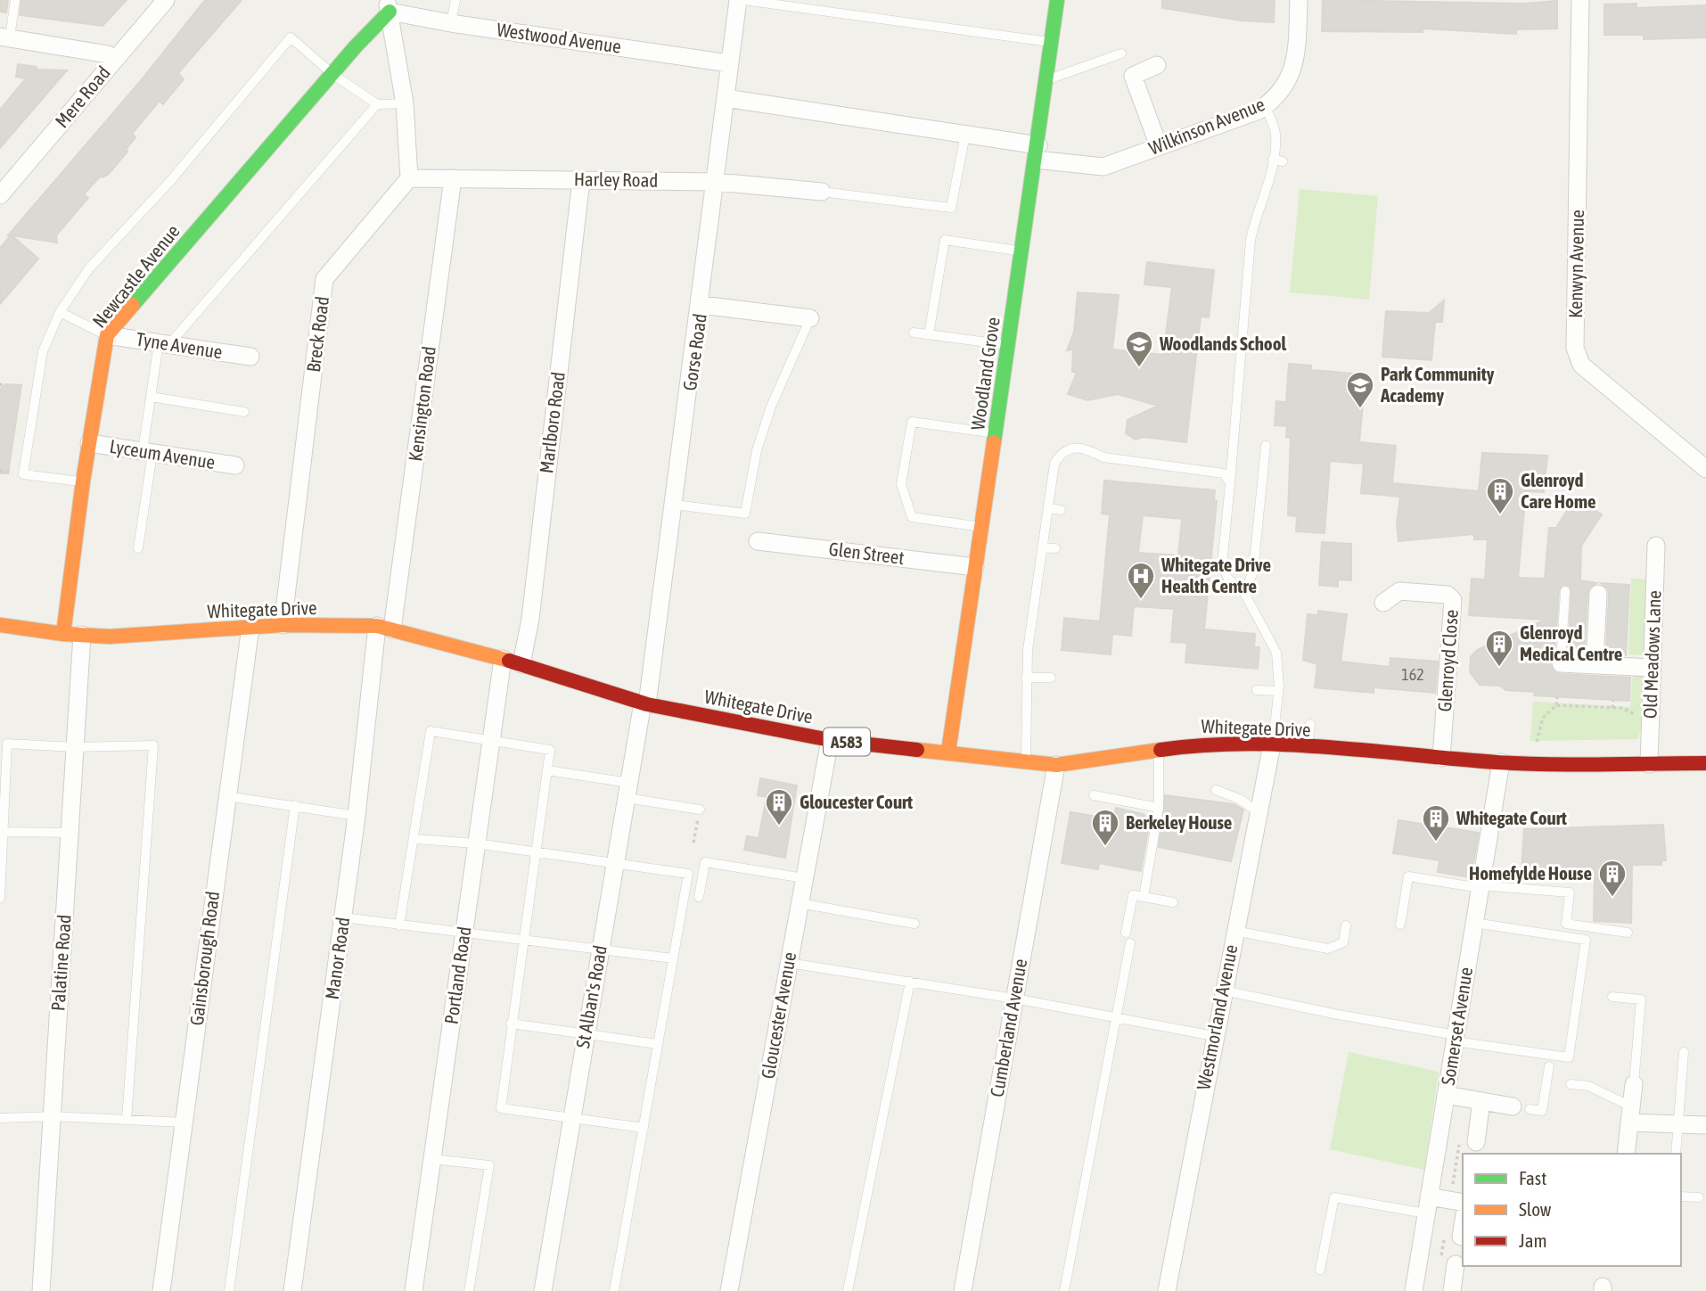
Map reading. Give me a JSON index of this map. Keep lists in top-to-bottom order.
{
  "streets": {
    "main road": [
      "Newcastle Avenue",
      "Woodland Grove",
      "Whitegate Drive",
      "A583"
    ],
    "street": [
      "Westwood Avenue",
      "Mere Road",
      "Wilkinson Avenue",
      "Harley Road",
      "Kenwyn Avenue",
      "Breck Road",
      "Tyne Avenue",
      "Gorse Road",
      "Kensington Road",
      "Marlboro Road",
      "Lyceum Avenue",
      "Glen Street",
      "Old Meadows Lane",
      "Glenroyd Close",
      "Gainsborough Road",
      "Manor Road",
      "Palatine Road",
      "Portland Road",
      "St Alban's Road",
      "Gloucester Avenue",
      "Westmorland Avenue",
      "Somerset Avenue",
      "Cumberland Avenue"
    ]
  },
  "crossings": [
    ["Westwood Avenue", "Newcastle Avenue"],
    ["Westwood Avenue", "Gorse Road"],
    ["Wilkinson Avenue", "Woodland Grove"],
    ["Harley Road", "Breck Road"],
    ["Harley Road", "Gorse Road"],
    ["Harley Road", "Kensington Road"],
    ["Harley Road", "Marlboro Road"],
    ["Newcastle Avenue", "Tyne Avenue"],
    ["Newcastle Avenue", "Lyceum Avenue"],
    ["Newcastle Avenue", "Whitegate Drive"],
    ["Breck Road", "Whitegate Drive"],
    ["Gorse Road", "Whitegate Drive"],
    ["Gorse Road", "St Alban's Road"],
    ["Woodland Grove", "Glen Street"],
    ["Woodland Grove", "Whitegate Drive"],
    ["Kensington Road", "Whitegate Drive"],
    ["Kensington Road", "Manor Road"],
    ["Marlboro Road", "Whitegate Drive"],
    ["Whitegate Drive", "Old Meadows Lane"],
    ["Whitegate Drive", "Glenroyd Close"],
    ["Whitegate Drive", "Gainsborough Road"],
    ["Whitegate Drive", "Manor Road"],
    ["Whitegate Drive", "Palatine Road"],
    ["Whitegate Drive", "Portland Road"],
    ["Whitegate Drive", "St Alban's Road"],
    ["Whitegate Drive", "Gloucester Avenue"],
    ["Whitegate Drive", "Westmorland Avenue"],
    ["Whitegate Drive", "Somerset Avenue"],
    ["Whitegate Drive", "Cumberland Avenue"]
  ],
  "places": {
    "school or university": ["Woodlands School", "Park Community Academy"],
    "building": [
      "Glenroyd Care Home",
      "Glenroyd Medical Centre",
      "Gloucester Court",
      "Whitegate Court",
      "Berkeley House",
      "Homefylde House"
    ],
    "hospital": ["Whitegate Drive Health Centre"]
  },
  "house_numbers": ["162"],
  "legend": ["Fast", "Slow", "Jam"]
}
